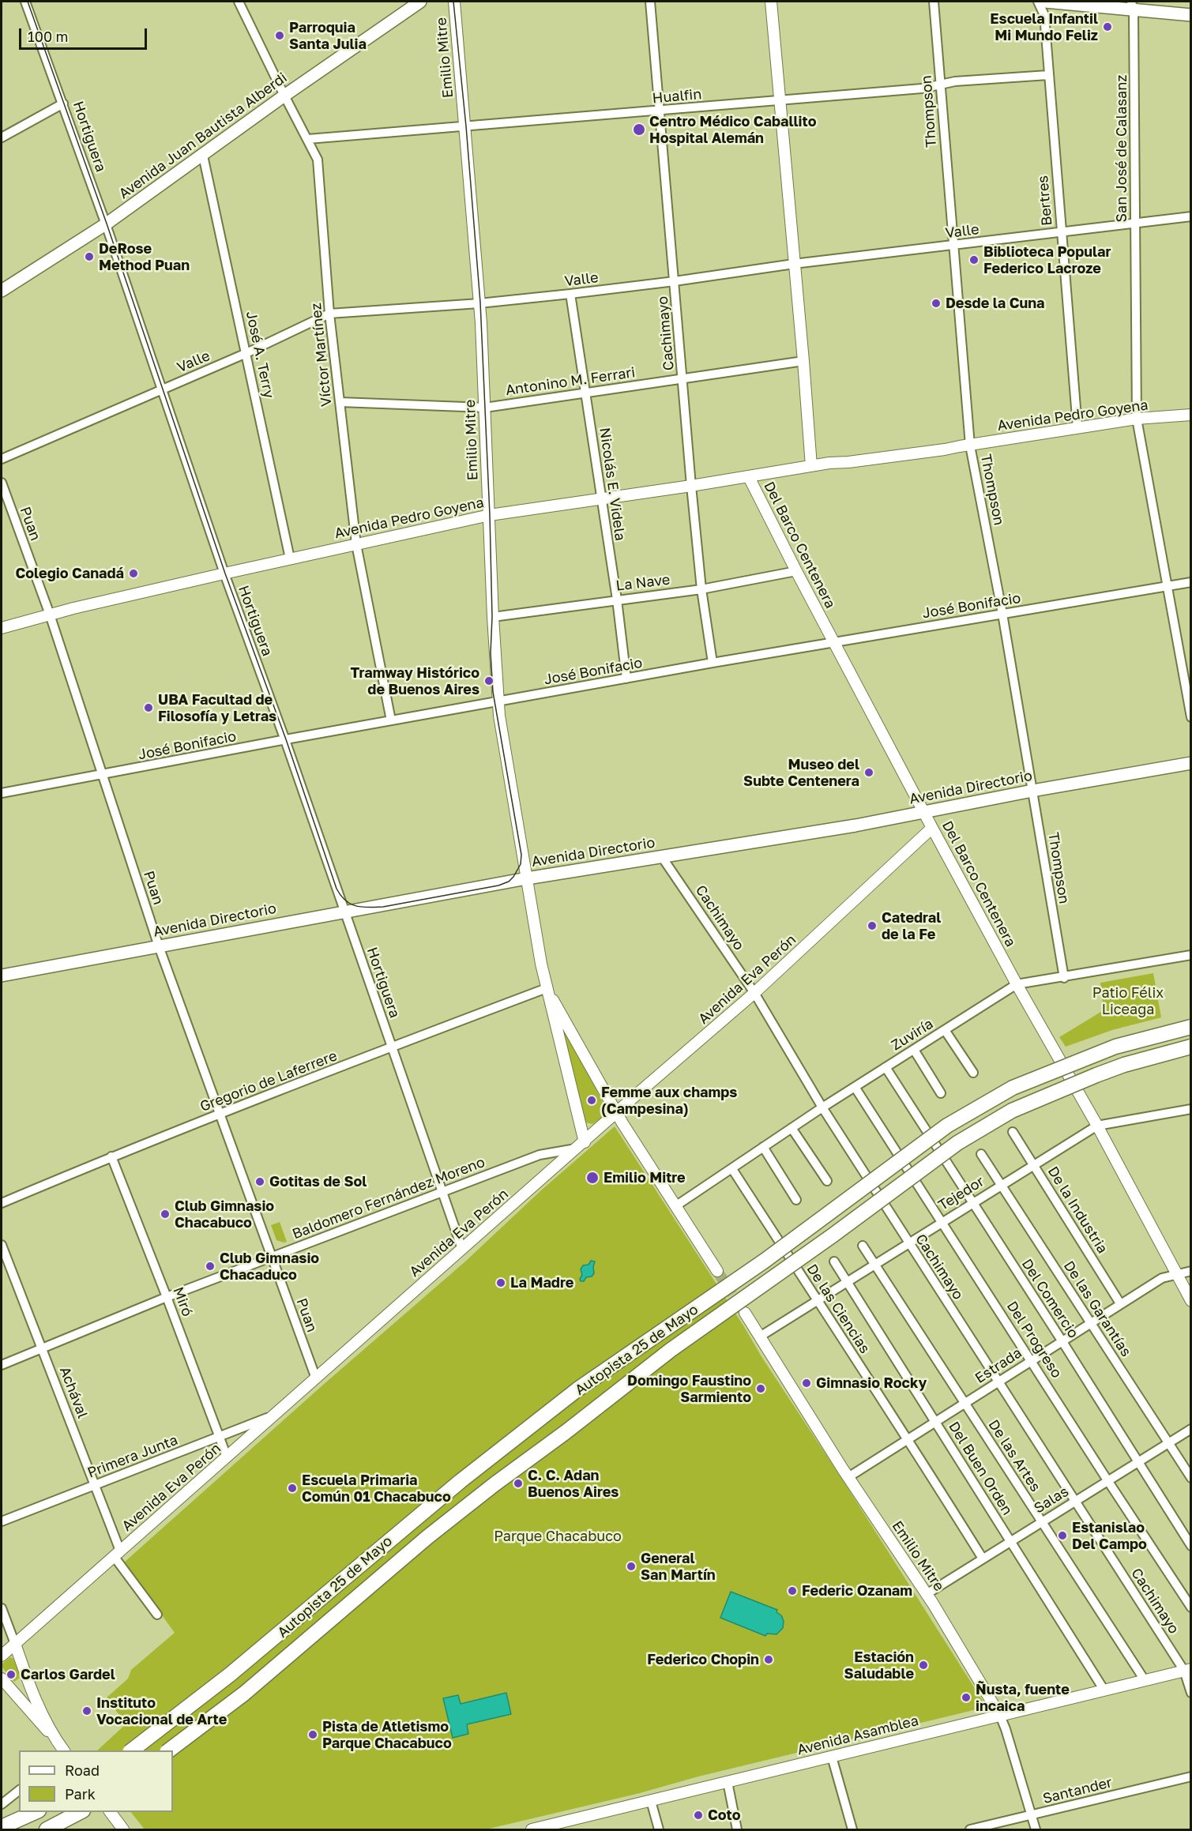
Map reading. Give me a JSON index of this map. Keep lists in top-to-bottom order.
{
  "streets": {
    "highway": ["Autopista 25 de Mayo"],
    "main road": ["Avenida Juan Bautista Alberdi", "Avenida Directorio"],
    "street": [
      "Emilio Mitre",
      "Hualfin",
      "Thompson",
      "Hortiguera",
      "San José de Calasanz",
      "Bertres",
      "Valle",
      "Cachimayo",
      "José A. Terry",
      "Víctor Martínez",
      "Antonino M. Ferrari",
      "Avenida Pedro Goyena",
      "Nicolás E. Videla",
      "Puan",
      "Del Barco Centenera",
      "La Nave",
      "José Bonifacio",
      "Avenida Eva Perón",
      "Zuviría",
      "Gregorio de Laferrere",
      "Tejedor",
      "Baldomero Fernández Moreno",
      "De la Industria",
      "Del Comercio",
      "Miró",
      "De las Ciencias",
      "De las Garantías",
      "Del Progreso",
      "Estrada",
      "Achával",
      "De las Artes",
      "Primera Junta",
      "Del Buen Orden",
      "Salas",
      "Avenida Asamblea",
      "Santander"
    ]
  },
  "crossings": [
    ["Emilio Mitre", "Hualfin"],
    ["Emilio Mitre", "Valle"],
    ["Emilio Mitre", "Antonino M. Ferrari"],
    ["Emilio Mitre", "Avenida Pedro Goyena"],
    ["Emilio Mitre", "La Nave"],
    ["Emilio Mitre", "José Bonifacio"],
    ["Emilio Mitre", "Avenida Directorio"],
    ["Emilio Mitre", "Avenida Eva Perón"],
    ["Emilio Mitre", "Zuviría"],
    ["Emilio Mitre", "Gregorio de Laferrere"],
    ["Emilio Mitre", "Tejedor"],
    ["Emilio Mitre", "Baldomero Fernández Moreno"],
    ["Emilio Mitre", "Estrada"],
    ["Emilio Mitre", "Salas"],
    ["Emilio Mitre", "Avenida Asamblea"],
    ["Emilio Mitre", "Santander"],
    ["Hualfin", "Thompson"],
    ["Hualfin", "Bertres"],
    ["Hualfin", "Cachimayo"],
    ["Hualfin", "Víctor Martínez"],
    ["Thompson", "Valle"],
    ["Thompson", "Avenida Pedro Goyena"],
    ["Thompson", "José Bonifacio"],
    ["Thompson", "Avenida Directorio"],
    ["Thompson", "Zuviría"],
    ["Avenida Juan Bautista Alberdi", "Hortiguera"],
    ["Avenida Juan Bautista Alberdi", "José A. Terry"],
    ["Avenida Juan Bautista Alberdi", "Víctor Martínez"],
    ["Hortiguera", "Valle"],
    ["Hortiguera", "Avenida Pedro Goyena"],
    ["Hortiguera", "José Bonifacio"],
    ["Hortiguera", "Avenida Directorio"],
    ["Hortiguera", "Avenida Eva Perón"],
    ["Hortiguera", "Gregorio de Laferrere"],
    ["Hortiguera", "Baldomero Fernández Moreno"],
    ["San José de Calasanz", "Valle"],
    ["San José de Calasanz", "Avenida Pedro Goyena"],
    ["San José de Calasanz", "José Bonifacio"],
    ["Bertres", "Valle"],
    ["Bertres", "Avenida Pedro Goyena"],
    ["Valle", "Cachimayo"],
    ["Valle", "José A. Terry"],
    ["Valle", "Víctor Martínez"],
    ["Valle", "Nicolás E. Videla"],
    ["Cachimayo", "Antonino M. Ferrari"],
    ["Cachimayo", "Avenida Pedro Goyena"],
    ["Cachimayo", "La Nave"],
    ["Cachimayo", "José Bonifacio"],
    ["Cachimayo", "Avenida Directorio"],
    ["Cachimayo", "Avenida Eva Perón"],
    ["Cachimayo", "Zuviría"],
    ["Cachimayo", "Tejedor"],
    ["Cachimayo", "Estrada"],
    ["Cachimayo", "Salas"],
    ["Cachimayo", "Avenida Asamblea"],
    ["José A. Terry", "Avenida Pedro Goyena"],
    ["Víctor Martínez", "Antonino M. Ferrari"],
    ["Víctor Martínez", "Avenida Pedro Goyena"],
    ["Víctor Martínez", "José Bonifacio"],
    ["Antonino M. Ferrari", "Nicolás E. Videla"],
    ["Avenida Pedro Goyena", "Nicolás E. Videla"],
    ["Avenida Pedro Goyena", "Puan"],
    ["Avenida Pedro Goyena", "Del Barco Centenera"],
    ["Nicolás E. Videla", "La Nave"],
    ["Nicolás E. Videla", "José Bonifacio"],
    ["Puan", "José Bonifacio"],
    ["Puan", "Avenida Directorio"],
    ["Puan", "Avenida Eva Perón"],
    ["Puan", "Gregorio de Laferrere"],
    ["Puan", "Baldomero Fernández Moreno"],
    ["Del Barco Centenera", "La Nave"],
    ["Del Barco Centenera", "José Bonifacio"],
    ["Del Barco Centenera", "Avenida Directorio"],
    ["Del Barco Centenera", "Avenida Eva Perón"],
    ["Del Barco Centenera", "Zuviría"],
    ["Del Barco Centenera", "Tejedor"],
    ["Del Barco Centenera", "Estrada"],
    ["Avenida Eva Perón", "Baldomero Fernández Moreno"],
    ["Avenida Eva Perón", "Miró"],
    ["Avenida Eva Perón", "Achával"],
    ["Avenida Eva Perón", "Primera Junta"],
    ["Zuviría", "Del Comercio"],
    ["Zuviría", "De las Ciencias"],
    ["Zuviría", "Del Progreso"],
    ["Gregorio de Laferrere", "Miró"],
    ["Tejedor", "De la Industria"],
    ["Tejedor", "Del Comercio"],
    ["Tejedor", "De las Ciencias"],
    ["Tejedor", "De las Garantías"],
    ["Tejedor", "Del Progreso"],
    ["Tejedor", "De las Artes"],
    ["Tejedor", "Del Buen Orden"],
    ["Baldomero Fernández Moreno", "Miró"],
    ["Baldomero Fernández Moreno", "Achával"],
    ["De la Industria", "Estrada"],
    ["Del Comercio", "Estrada"],
    ["Del Comercio", "Salas"],
    ["Miró", "Primera Junta"],
    ["De las Ciencias", "Estrada"],
    ["De las Ciencias", "Salas"],
    ["De las Garantías", "Estrada"],
    ["De las Garantías", "Salas"],
    ["Del Progreso", "Estrada"],
    ["Del Progreso", "Salas"],
    ["Estrada", "De las Artes"],
    ["Estrada", "Del Buen Orden"],
    ["Achával", "Primera Junta"],
    ["De las Artes", "Salas"],
    ["De las Artes", "Avenida Asamblea"],
    ["Del Buen Orden", "Salas"],
    ["Del Buen Orden", "Avenida Asamblea"]
  ],
  "parks": ["Patio Félix Liceaga", "Parque Chacabuco"],
  "places": [
    "Escuela Infantil Mi Mundo Feliz",
    "Parroquia Santa Julia",
    "Centro Médico Caballito Hospital Alemán",
    "DeRose Method Puan",
    "Biblioteca Popular Federico Lacroze",
    "Desde la Cuna",
    "Colegio Canadá",
    "Tramway Histórico de Buenos Aires",
    "UBA Facultad de Filosofía y Letras",
    "Museo del Subte Centenera",
    "Catedral de la Fe",
    "Femme aux champs (Campesina)",
    "Emilio Mitre",
    "Gotitas de Sol",
    "Club Gimnasio Chacabuco",
    "Club Gimnasio Chacaduco",
    "La Madre",
    "Gimnasio Rocky",
    "Domingo Faustino Sarmiento",
    "C. C. Adan Buenos Aires",
    "Escuela Primaria Común 01 Chacabuco",
    "Estanislao Del Campo",
    "General San Martín",
    "Federic Ozanam",
    "Federico Chopin",
    "Estación Saludable",
    "Carlos Gardel",
    "Ñusta, fuente incaica",
    "Instituto Vocacional de Arte",
    "Pista de Atletismo Parque Chacabuco",
    "Coto"
  ],
  "legend": ["Road", "Park"],
  "scale_bar": "100 m"
}
